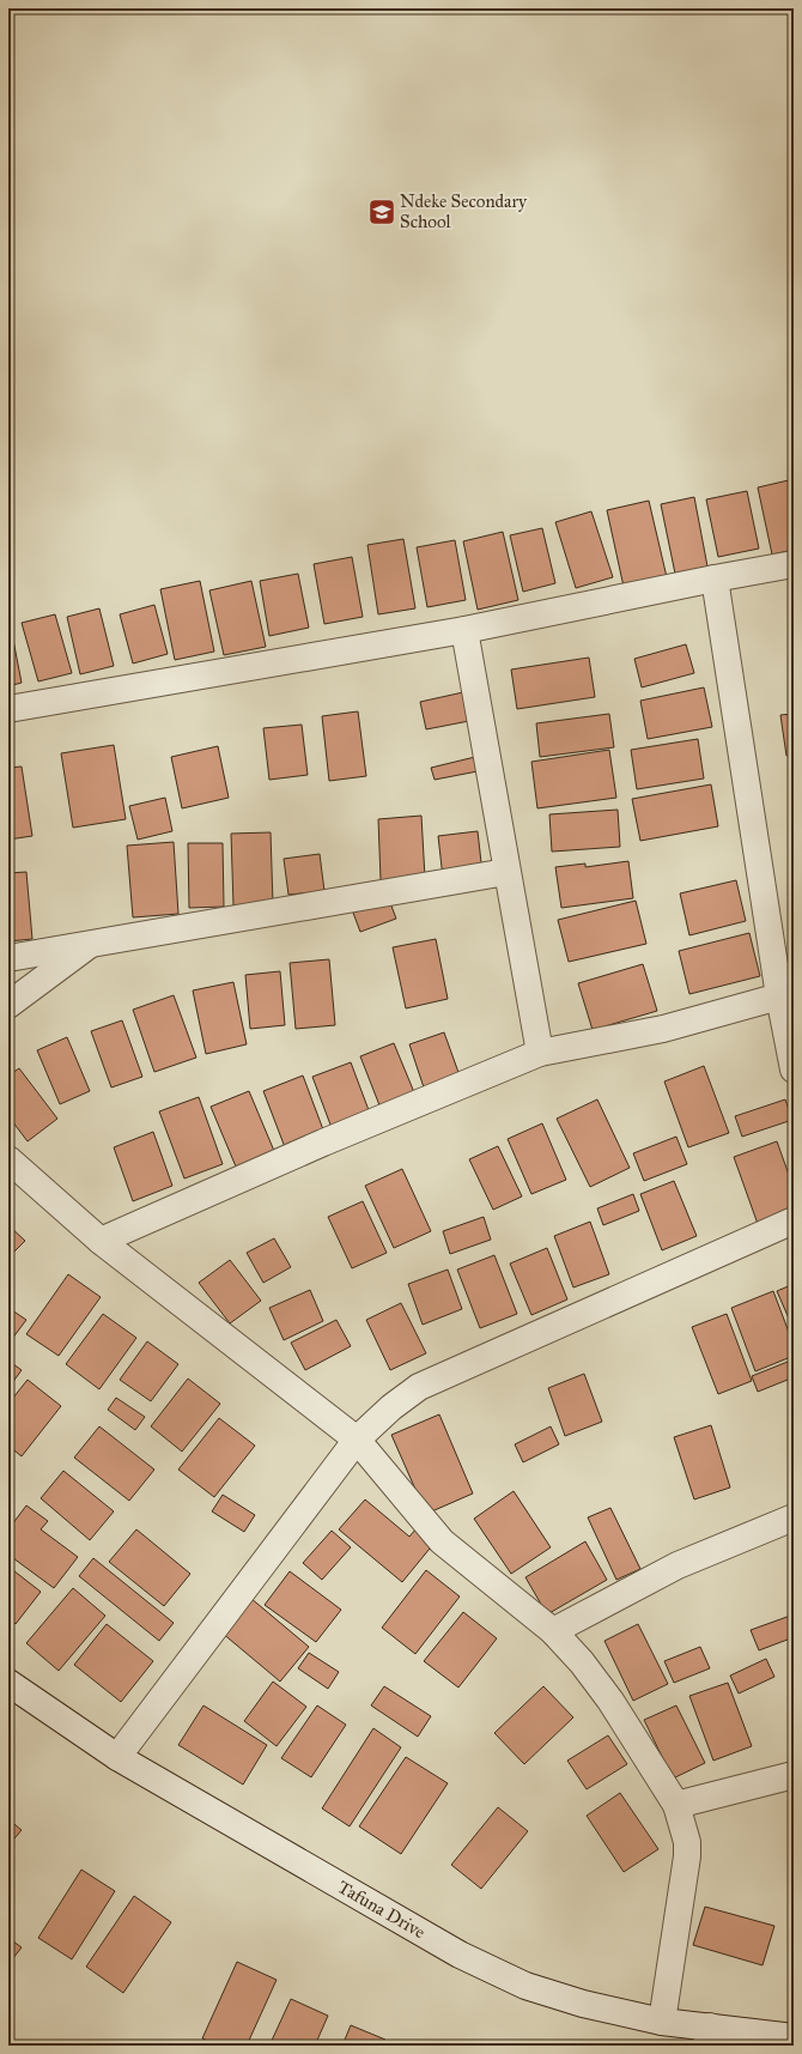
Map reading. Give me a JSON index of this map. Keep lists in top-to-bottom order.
{
  "streets": {
    "street": ["Tafuna Drive"]
  },
  "places": {
    "school or university": ["Ndeke Secondary School"]
  }
}
